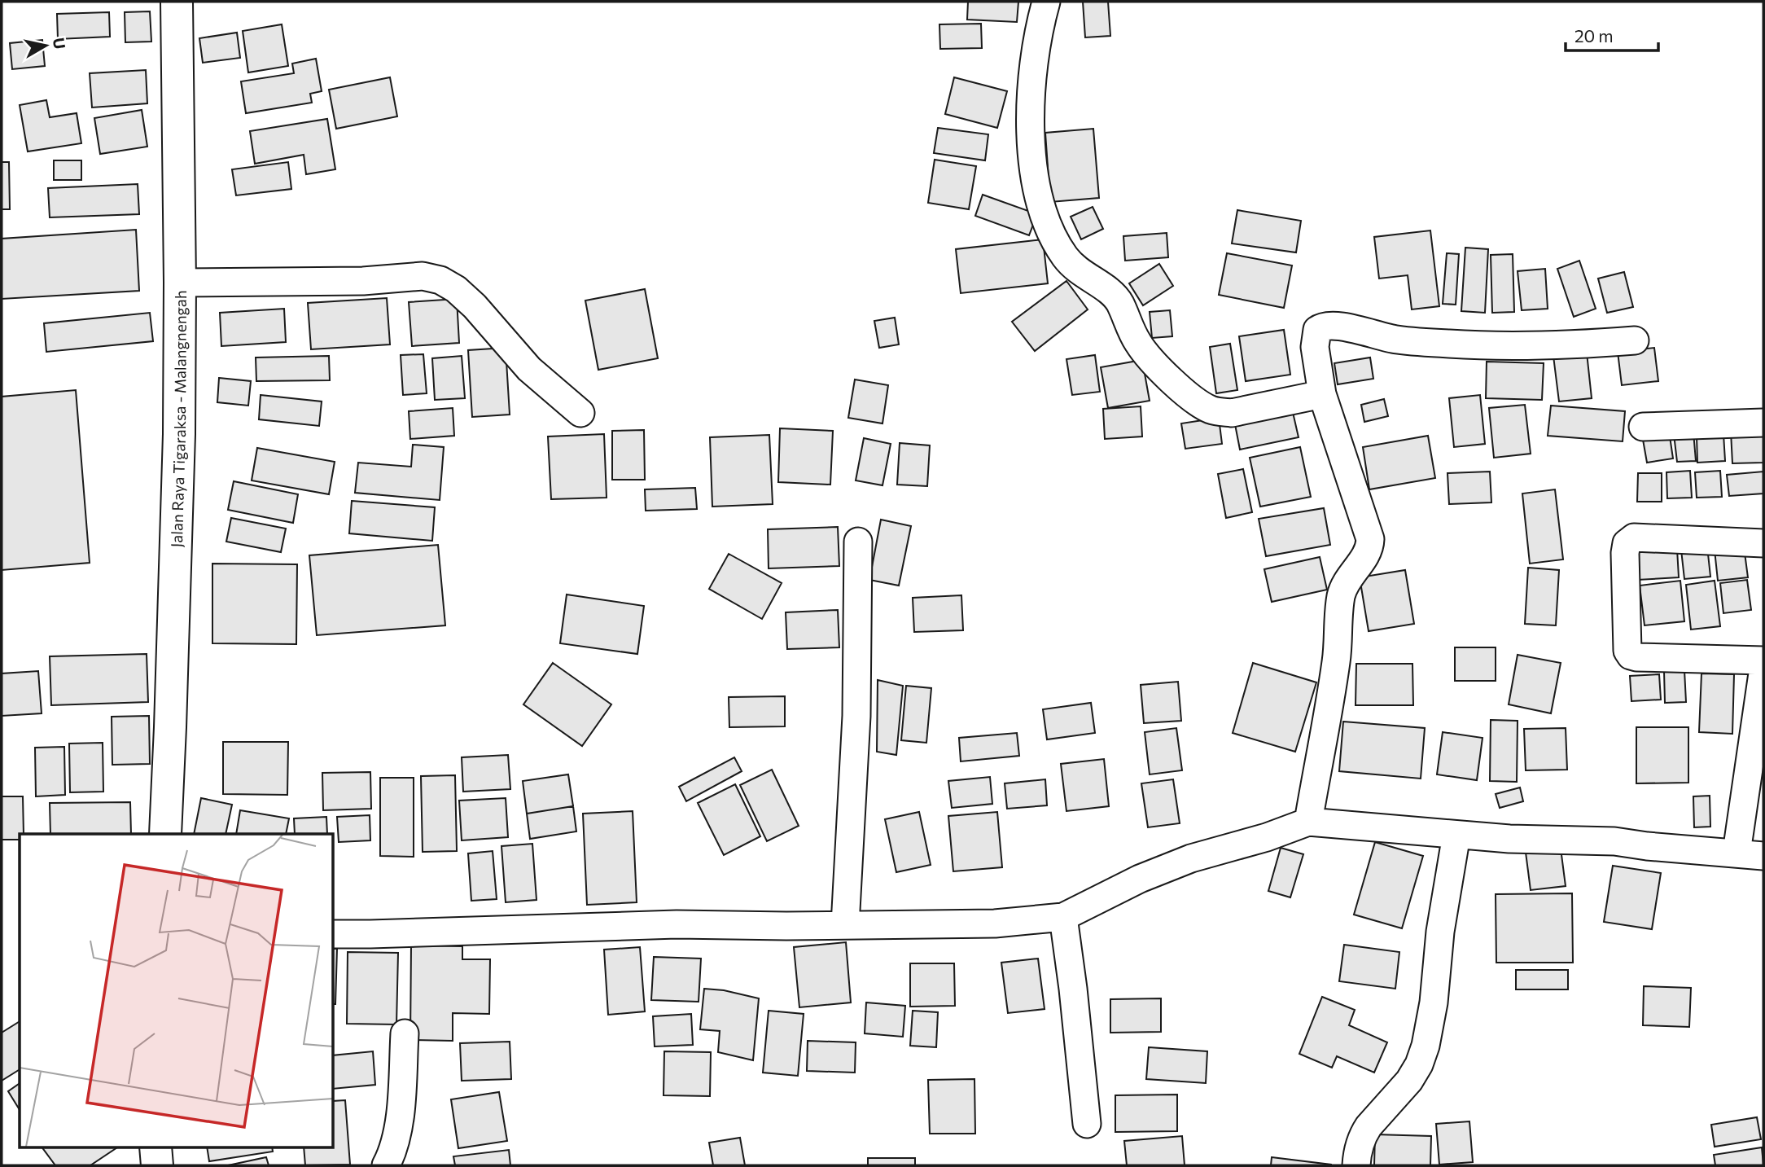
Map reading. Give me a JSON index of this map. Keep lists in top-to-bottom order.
{
  "streets": {
    "main road": ["Jalan Raya Tigaraksa - Malangnengah"]
  },
  "scale_bar": "20 m",
  "north": "right"
}
